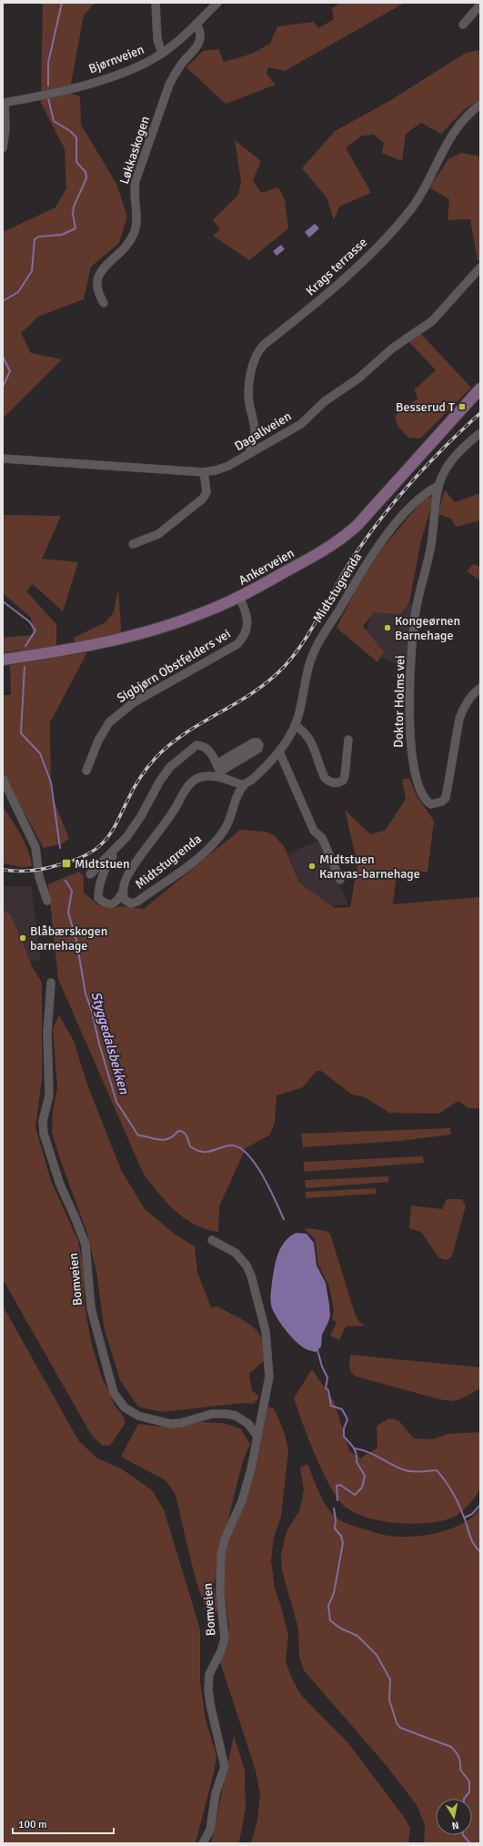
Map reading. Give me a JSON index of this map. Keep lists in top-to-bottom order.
{
  "streets": {
    "main road": ["Ankerveien"],
    "street": [
      "Bjørnveien",
      "Løkkaskogen",
      "Krags terrasse",
      "Dagaliveien",
      "Midtstugrenda",
      "Sigbjørn Obstfelders vei",
      "Doktor Holms vei",
      "Bomveien"
    ]
  },
  "crossings": [
    ["Bjørnveien", "Løkkaskogen"],
    ["Krags terrasse", "Dagaliveien"],
    ["Ankerveien", "Sigbjørn Obstfelders vei"],
    ["Midtstugrenda", "Doktor Holms vei"]
  ],
  "water": ["Styggedalsbekken"],
  "places": {
    "transit": ["Besserud T", "Midtstuen"],
    "other": ["Kongeørnen Barnehage", "Midtstuen Kanvas-barnehage", "Blåbærskogen barnehage"]
  },
  "scale_bar": "100 m",
  "north": "bottom"
}
